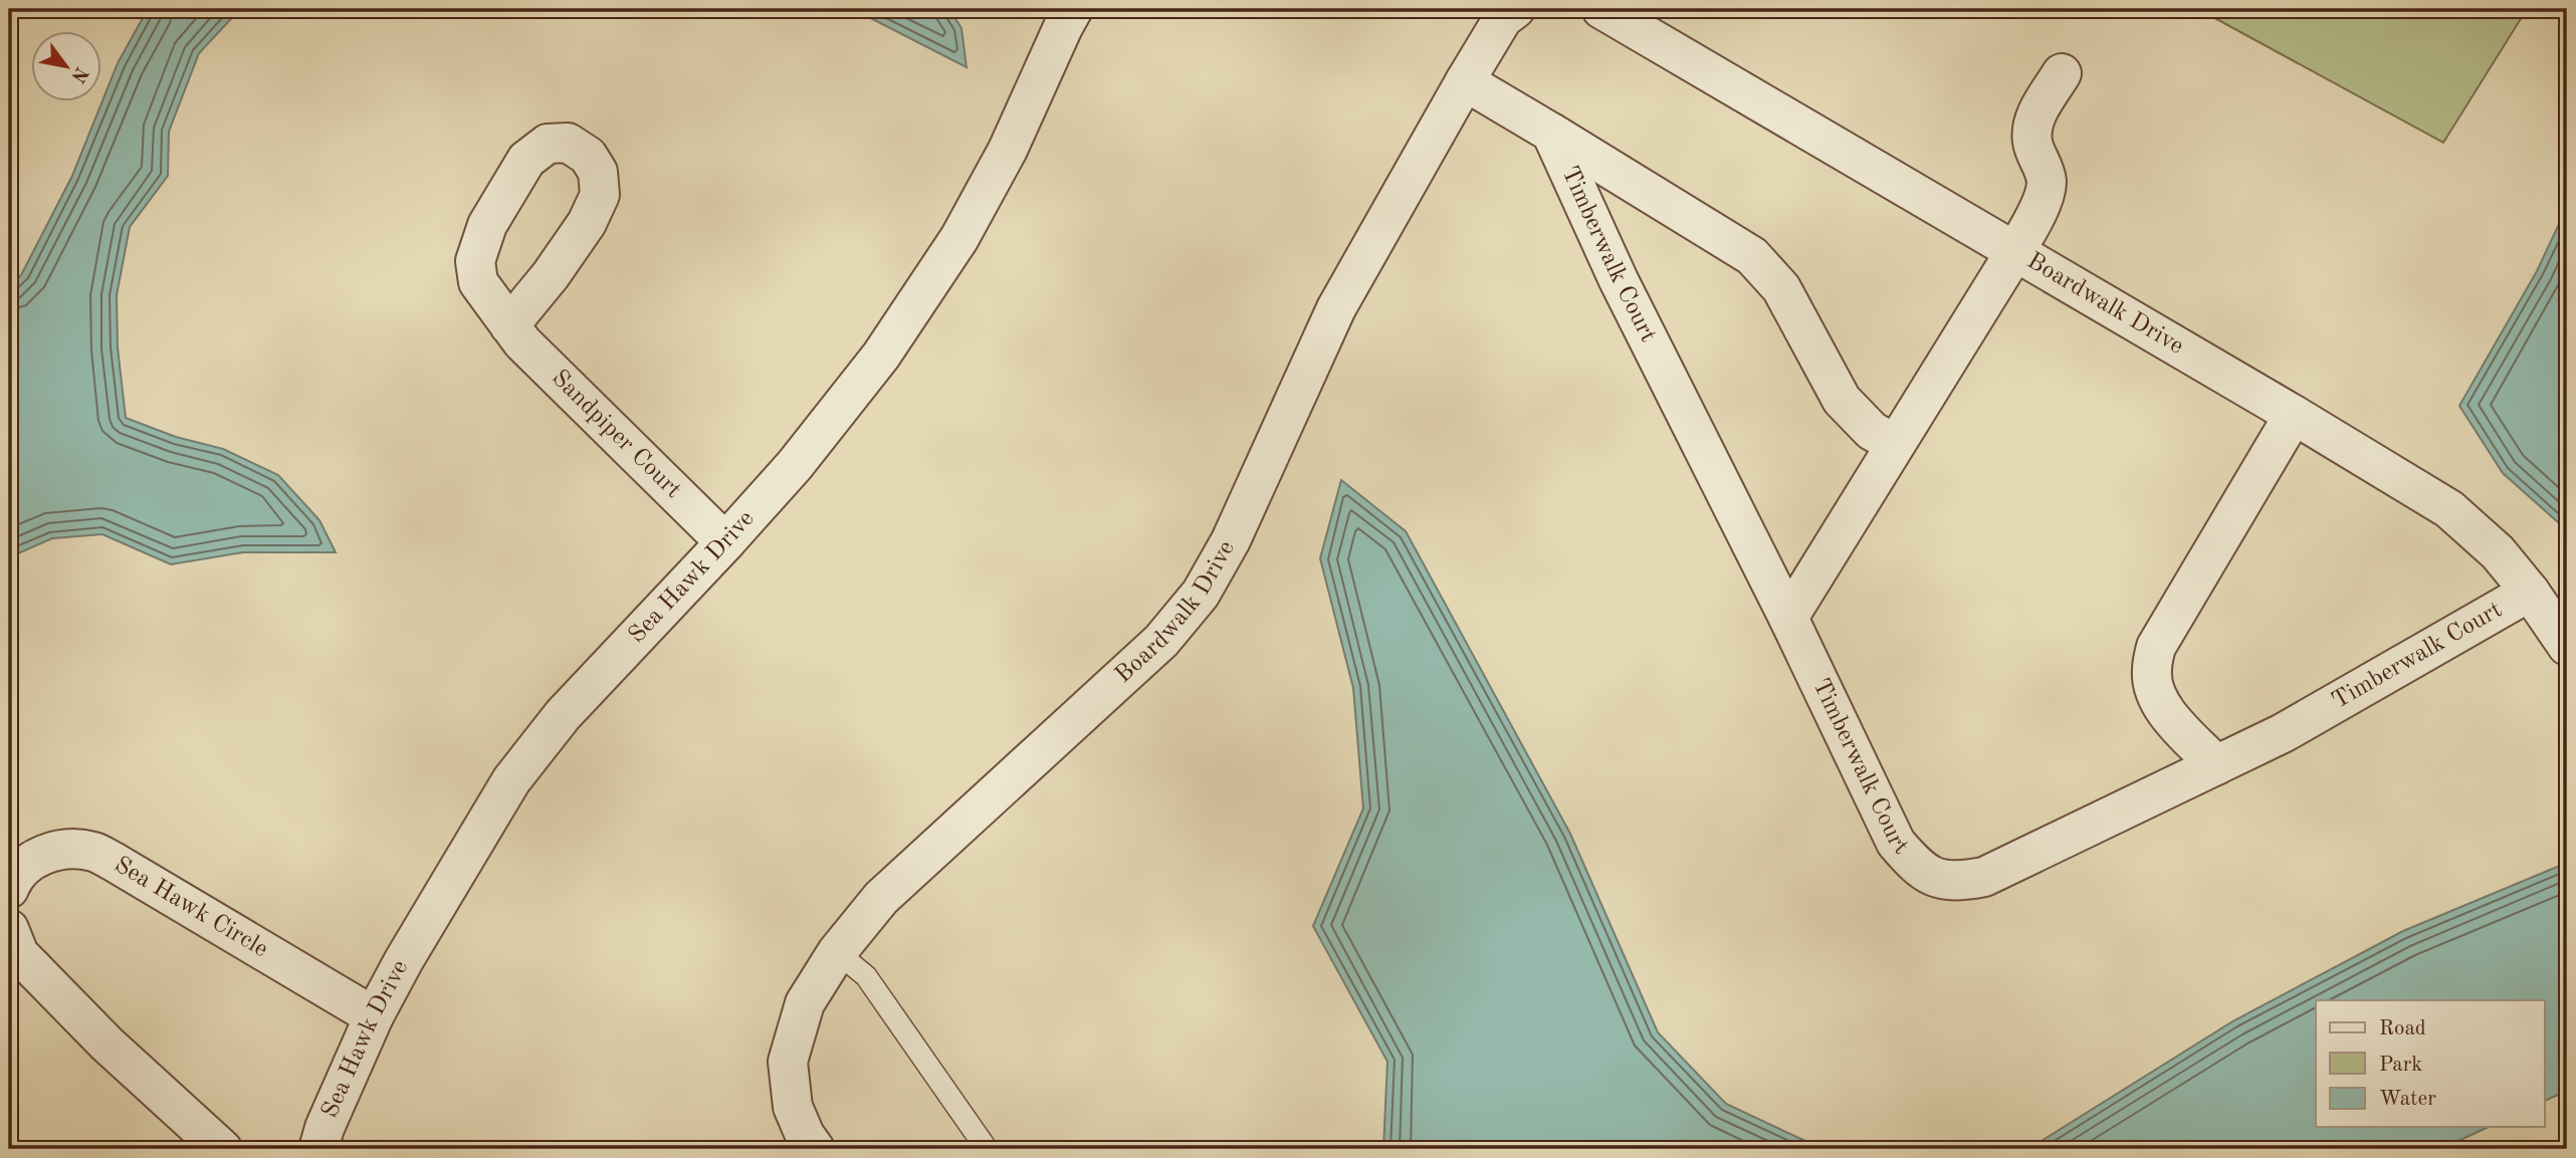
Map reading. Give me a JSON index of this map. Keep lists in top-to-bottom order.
{
  "streets": {
    "street": [
      "Timberwalk Court",
      "Boardwalk Drive",
      "Sandpiper Court",
      "Sea Hawk Drive",
      "Sea Hawk Circle"
    ]
  },
  "crossings": [
    ["Timberwalk Court", "Boardwalk Drive"],
    ["Sandpiper Court", "Sea Hawk Drive"],
    ["Sea Hawk Drive", "Sea Hawk Circle"]
  ],
  "legend": ["Road", "Park", "Water"],
  "north": "bottom right"
}
